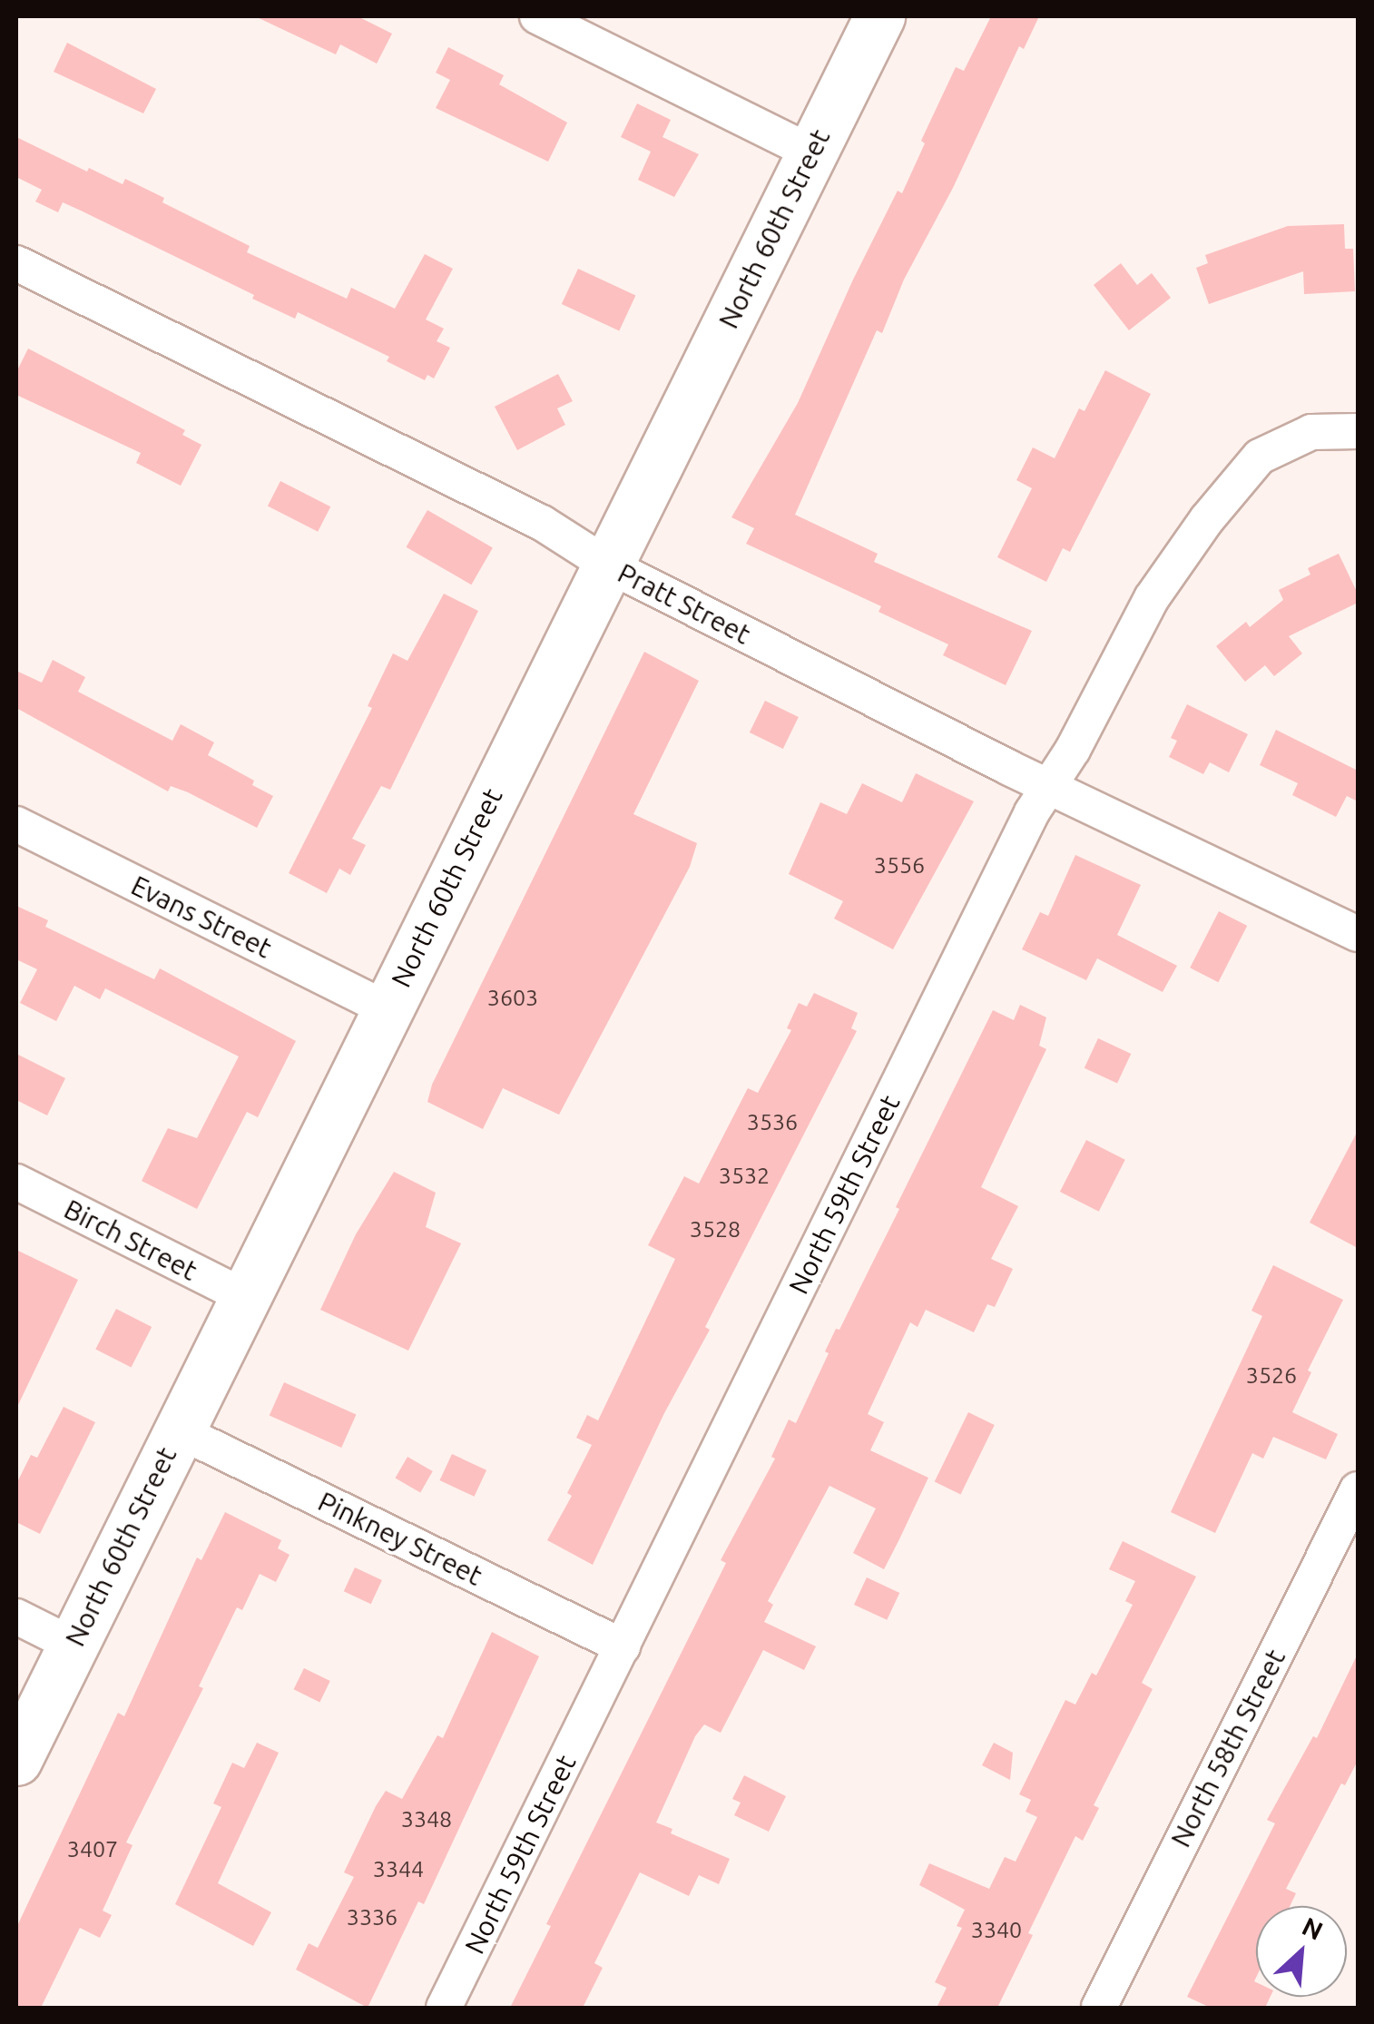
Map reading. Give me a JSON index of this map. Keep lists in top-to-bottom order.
{
  "streets": {
    "main road": ["North 60th Street"],
    "street": [
      "Pratt Street",
      "Evans Street",
      "North 59th Street",
      "Birch Street",
      "Pinkney Street",
      "North 58th Street"
    ]
  },
  "crossings": [
    ["North 60th Street", "Pratt Street"],
    ["North 60th Street", "Evans Street"],
    ["North 60th Street", "Birch Street"],
    ["North 60th Street", "Pinkney Street"],
    ["Pratt Street", "North 59th Street"],
    ["North 59th Street", "Pinkney Street"]
  ],
  "house_numbers": [
    "3556",
    "3603",
    "3536",
    "3532",
    "3528",
    "3526",
    "3348",
    "3407",
    "3344",
    "3336",
    "3340"
  ],
  "north": "top right"
}
